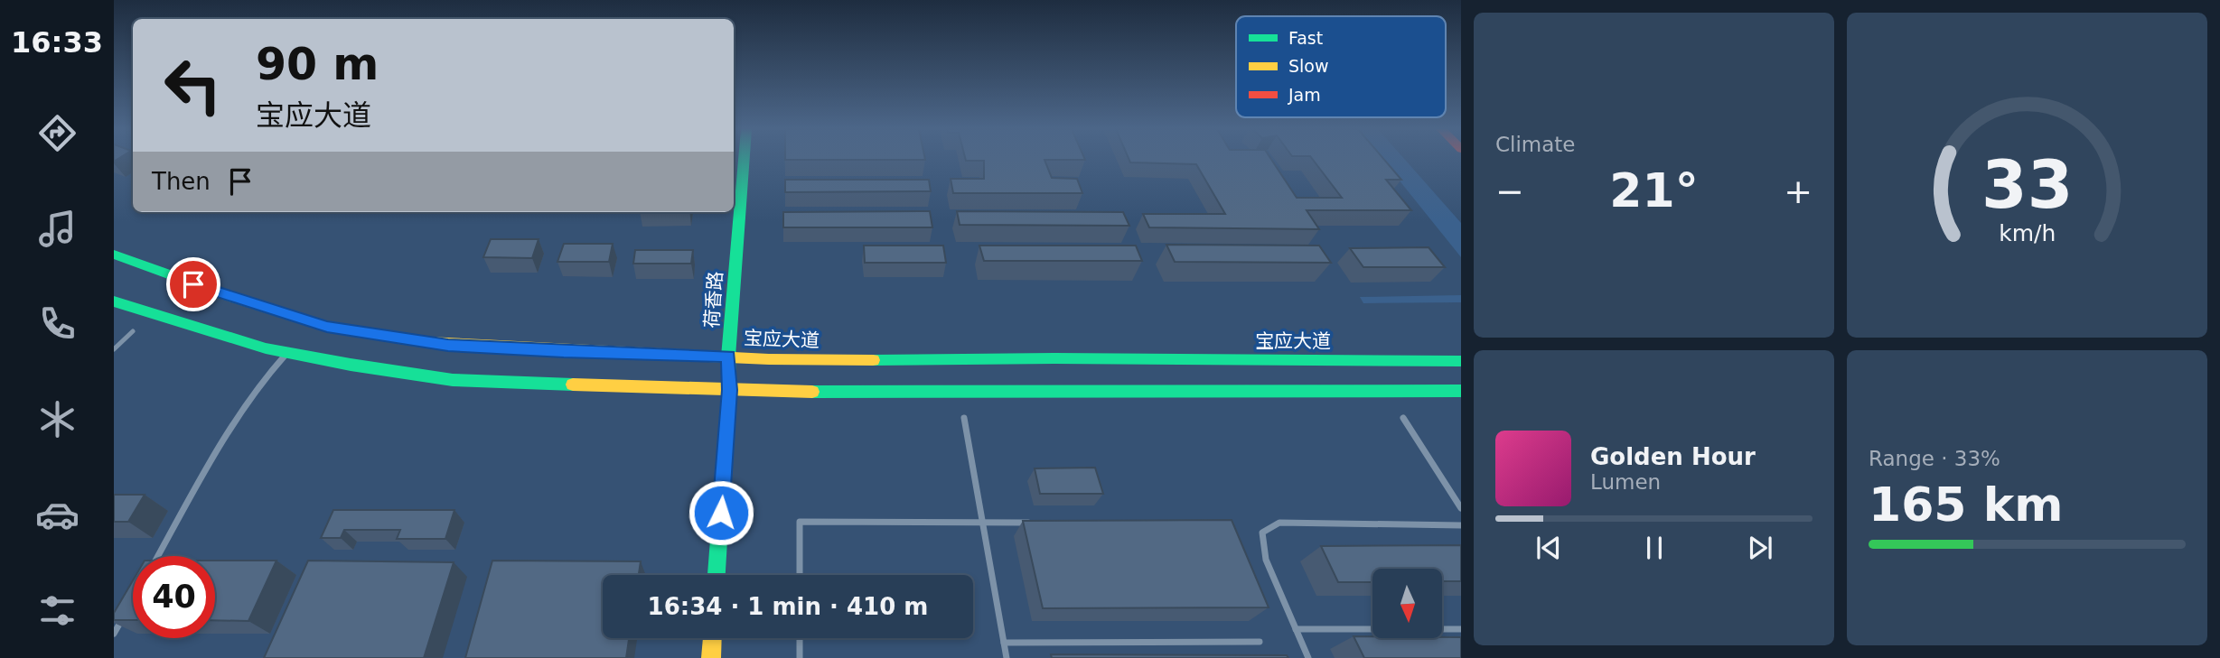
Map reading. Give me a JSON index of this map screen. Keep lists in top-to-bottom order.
{
  "streets": {
    "main road": ["荷香路", "宝应大道"]
  },
  "crossings": [
    ["荷香路", "宝应大道"]
  ],
  "legend": ["Fast", "Slow", "Jam"],
  "north": "bottom",
  "page": {
    "tabs": "16:33",
    "tile": [
      "Climate",
      ["Range · 33%", "165 km"]
    ],
    "turn": ["90 m", "宝应大道"],
    "then": "Then",
    "heat": ["−", "21°", "+"],
    "song": ["Golden Hour", "Lumen"],
    "limit": "40",
    "trip": "16:34 · 1 min · 410 m",
    "gauge": ["33", "km/h"]
  }
}
